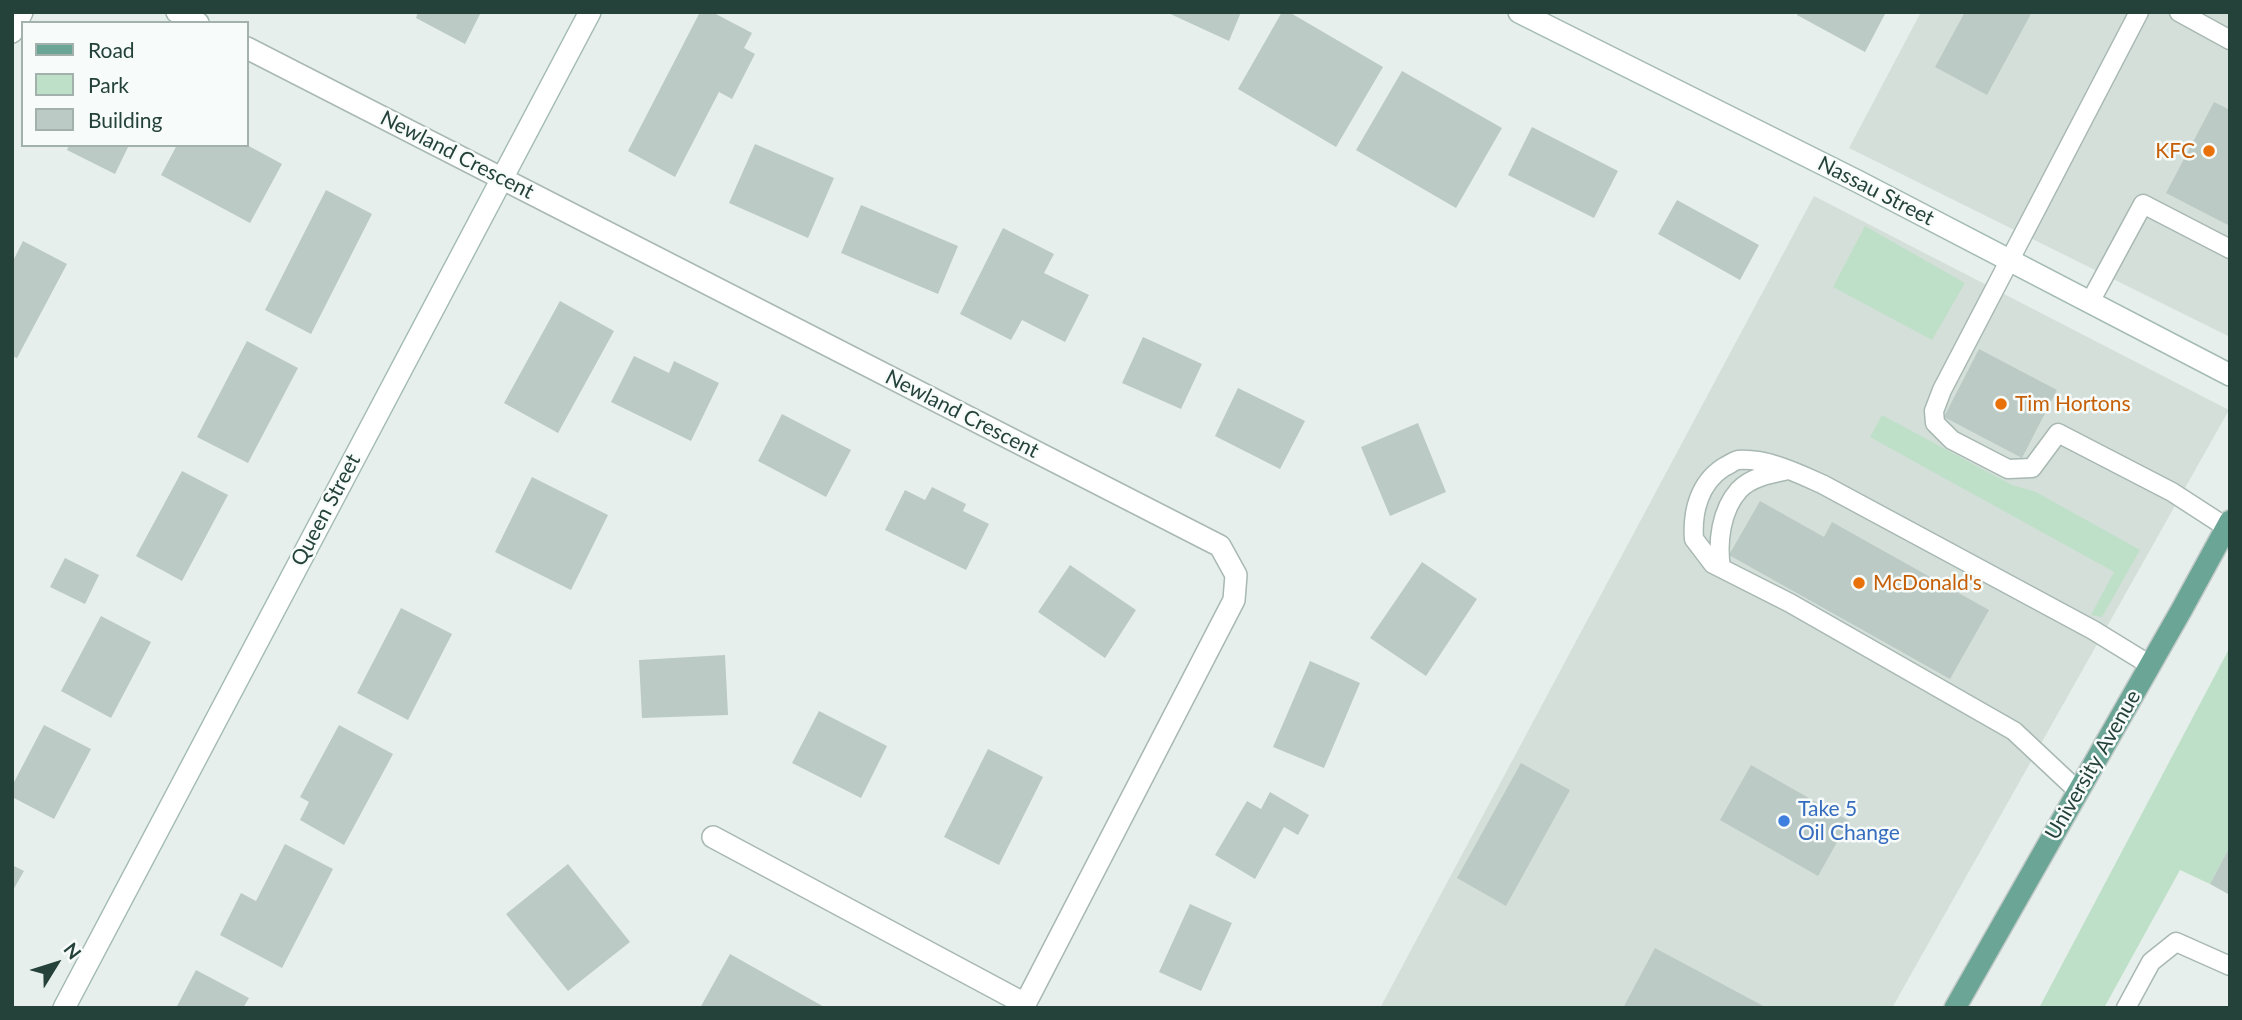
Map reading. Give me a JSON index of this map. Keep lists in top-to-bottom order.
{
  "streets": {
    "main road": ["University Avenue"],
    "street": ["Newland Crescent", "Nassau Street", "Queen Street"]
  },
  "crossings": [
    ["Newland Crescent", "Queen Street"]
  ],
  "places": [
    "KFC",
    "Tim Hortons",
    "McDonald's",
    "Take 5 Oil Change"
  ],
  "legend": ["Road", "Park", "Building"],
  "north": "top right"
}
